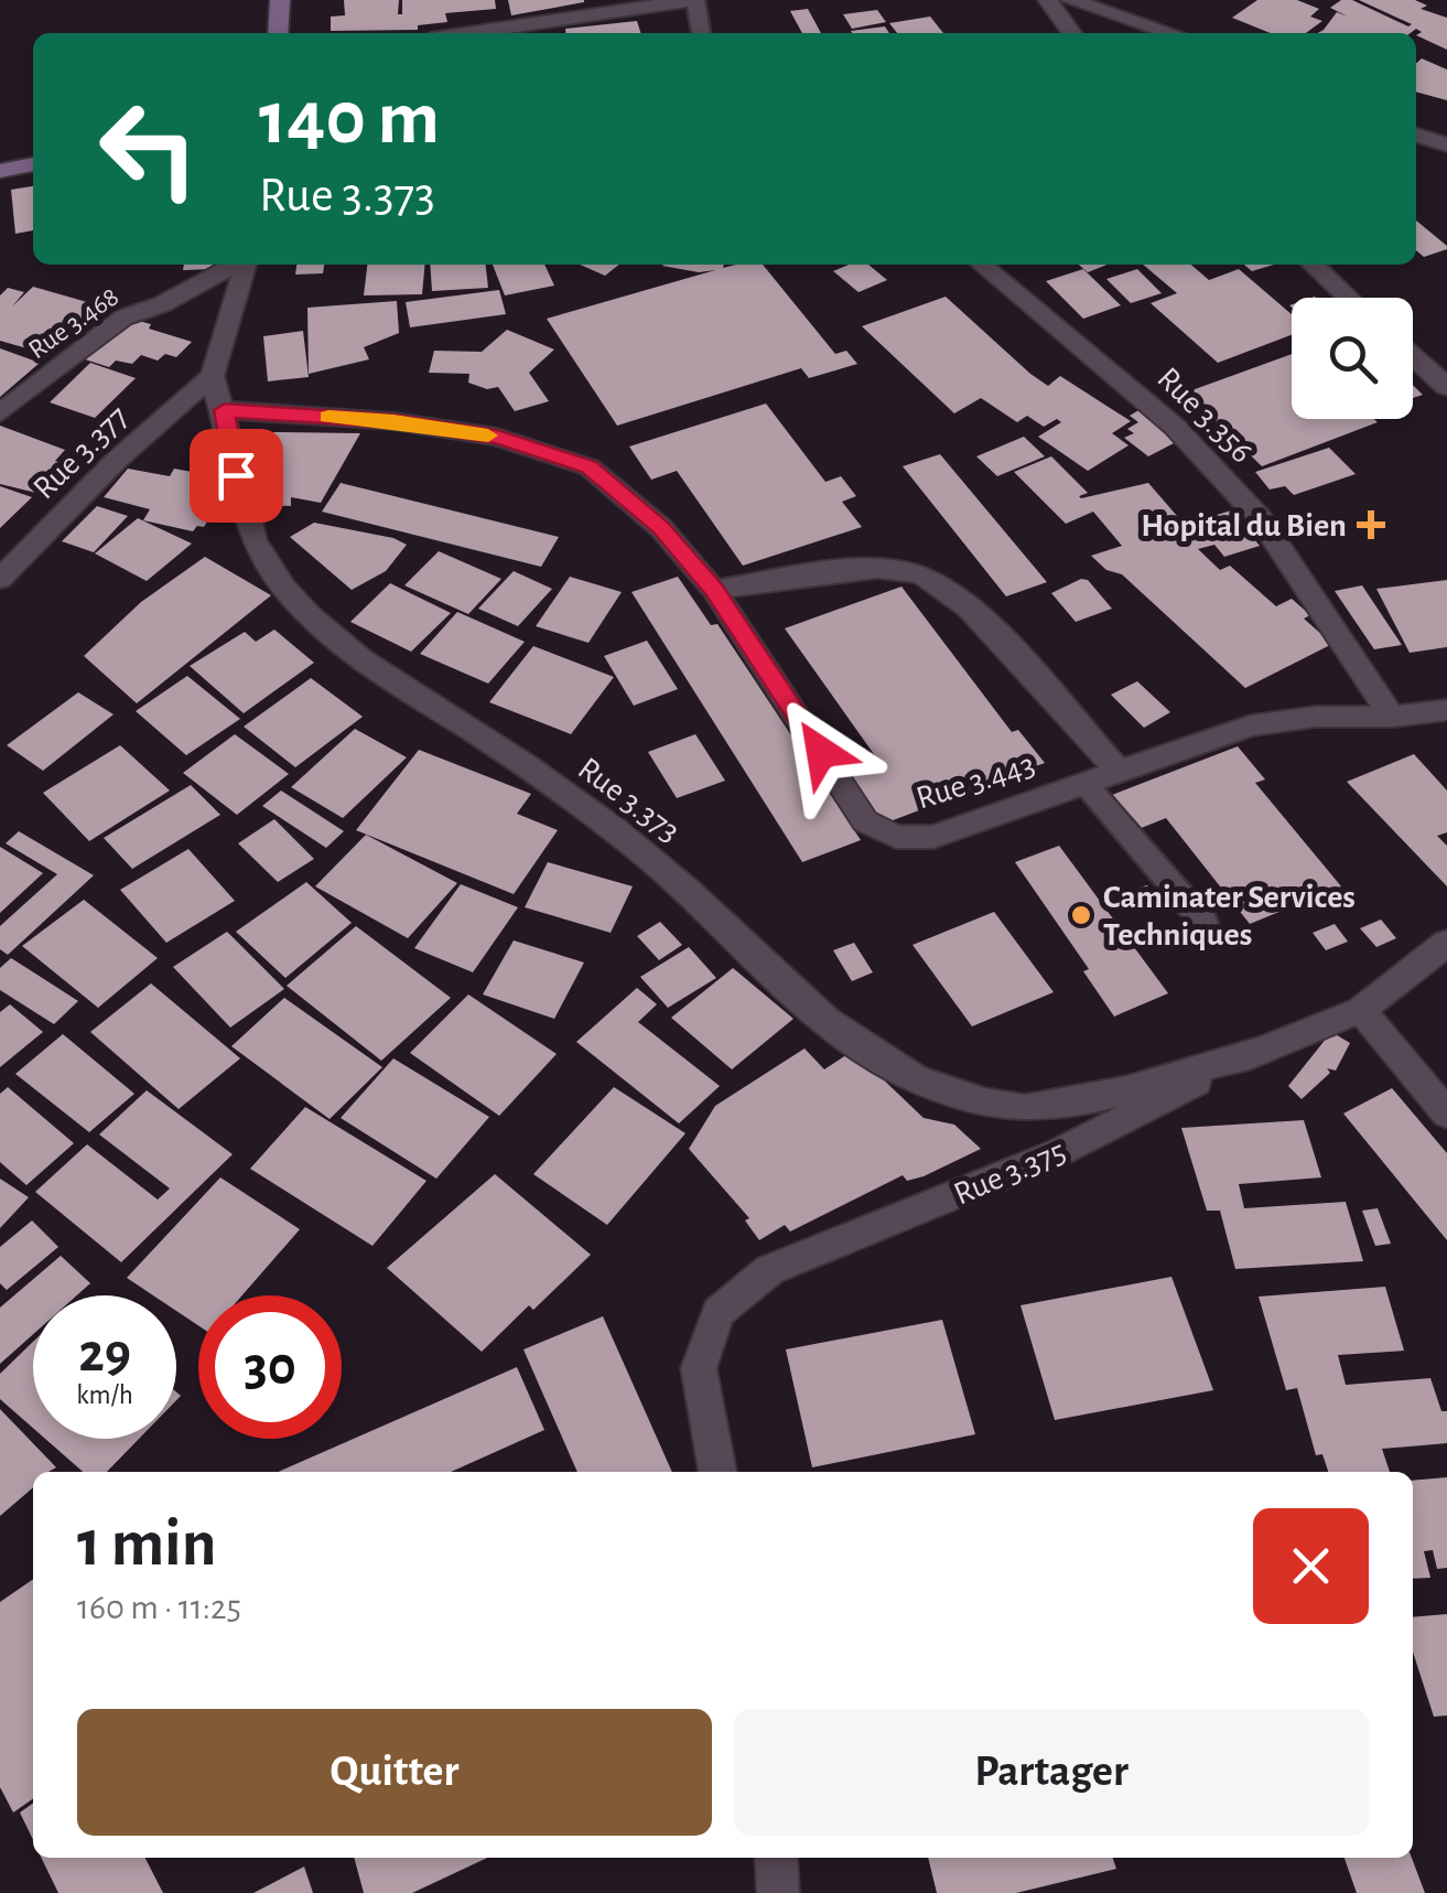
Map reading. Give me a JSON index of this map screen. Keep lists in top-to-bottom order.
{
  "streets": {
    "street": [
      "Rue 3.468",
      "Rue 3.356",
      "Rue 3.377",
      "Rue 3.443",
      "Rue 3.373",
      "Rue 3.375"
    ]
  },
  "crossings": [
    ["Rue 3.356", "Rue 3.443"],
    ["Rue 3.377", "Rue 3.373"],
    ["Rue 3.443", "Rue 3.373"],
    ["Rue 3.373", "Rue 3.375"]
  ],
  "places": {
    "health": ["Hopital du Bien"],
    "other": ["Caminater Services Techniques"]
  },
  "page": {
    "turn": ["140 m", "Rue 3.373"],
    "speed": "29 km/h",
    "limit": "30",
    "heading": ["1 min", "160 m · 11:25"],
    "buttons": ["Quitter", "Partager"]
  }
}
